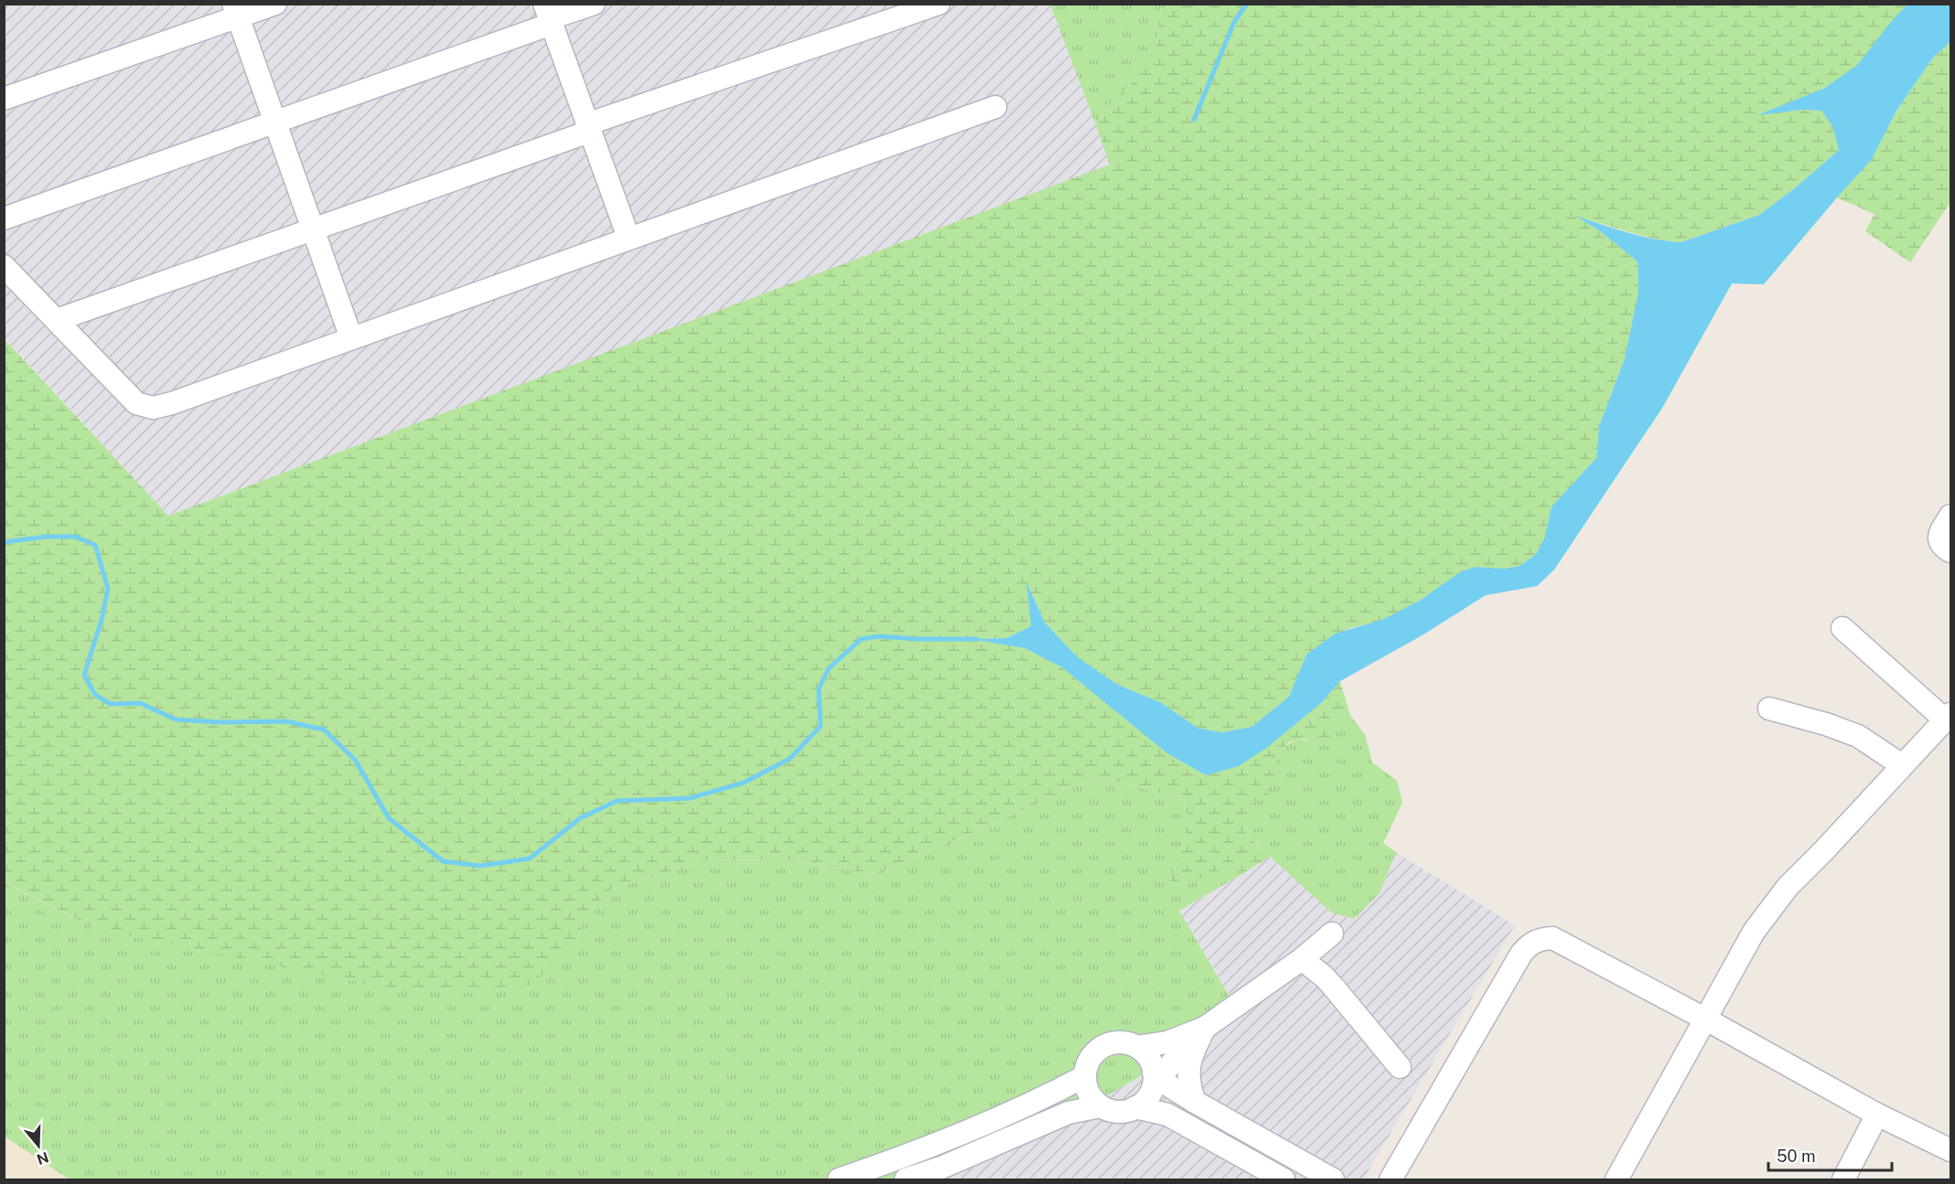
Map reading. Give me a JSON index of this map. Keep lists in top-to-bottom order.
{
  "scale_bar": "50 m",
  "north": "bottom"
}
